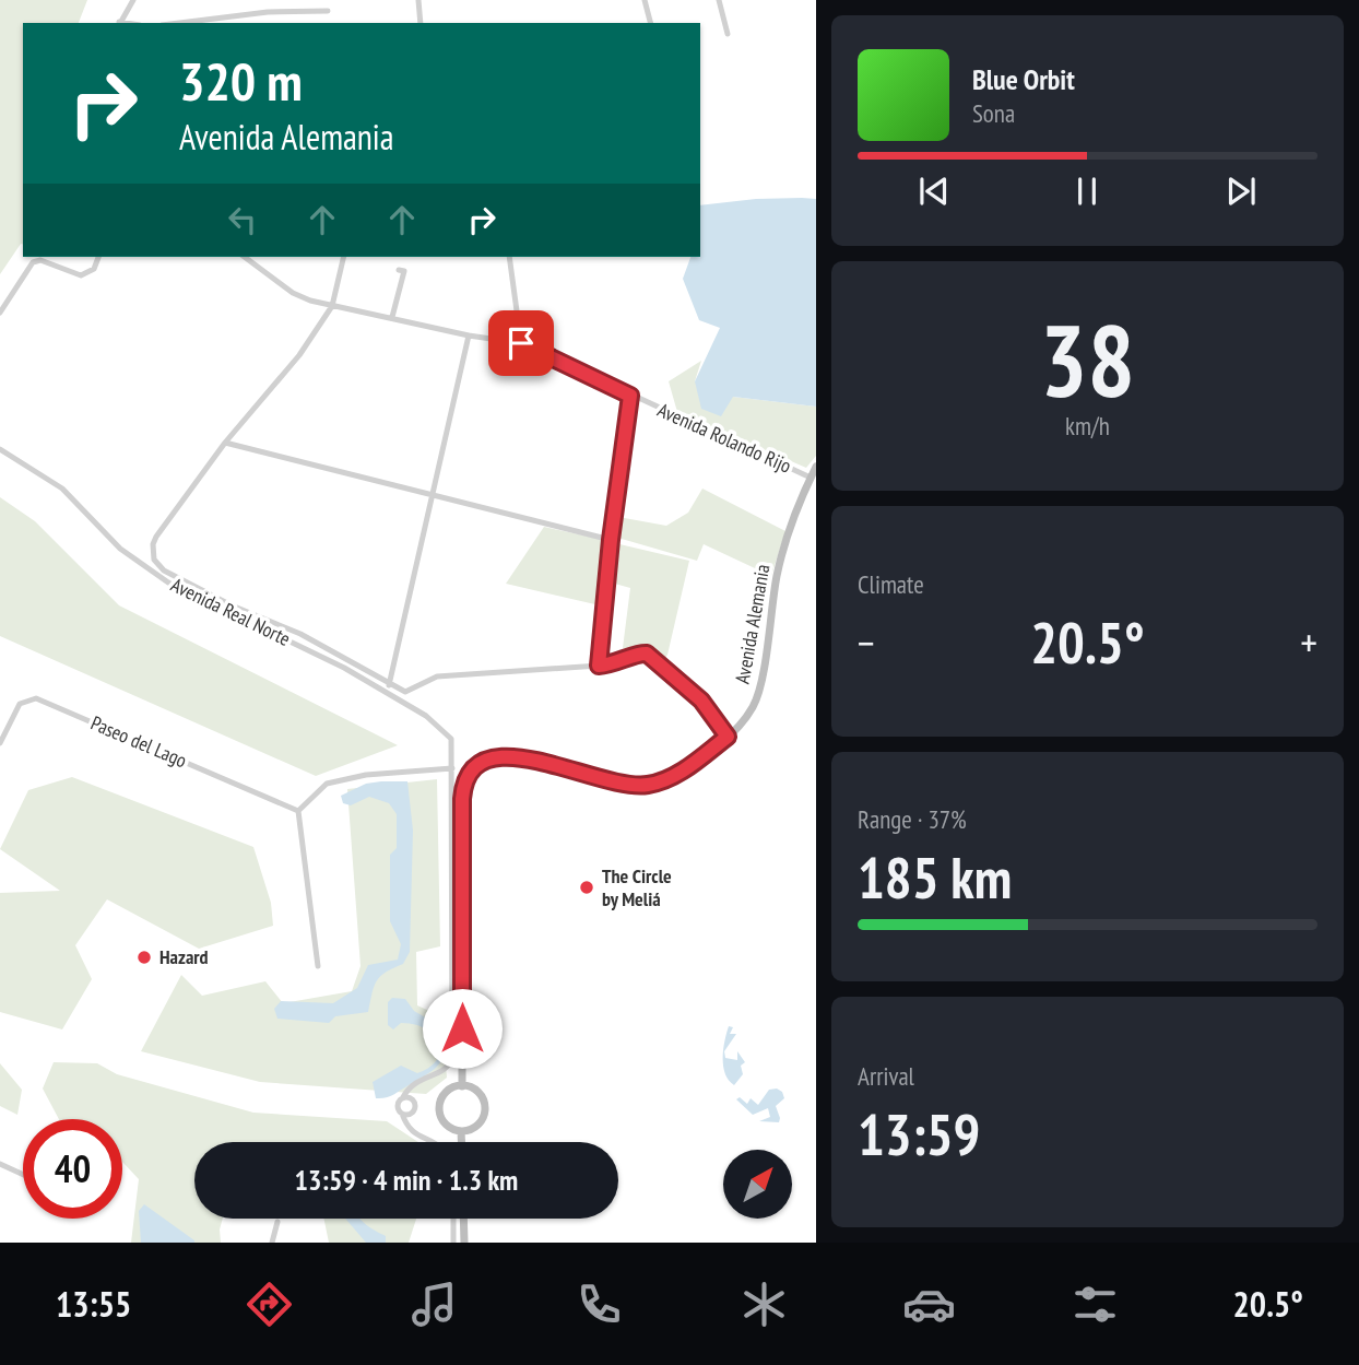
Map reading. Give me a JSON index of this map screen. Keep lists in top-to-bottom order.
{
  "streets": {
    "street": [
      "Avenida Rolando Rijo",
      "Avenida Real Norte",
      "Avenida Alemania",
      "Paseo del Lago"
    ]
  },
  "crossings": [
    ["Avenida Rolando Rijo", "Avenida Alemania"]
  ],
  "places": ["The Circle by Meliá", "Hazard"],
  "north": "top right",
  "page": {
    "turn": ["320 m", "Avenida Alemania"],
    "song": ["Blue Orbit", "Sona"],
    "tile": [
      ["38", "km/h"],
      "Climate",
      ["Range · 37%", "185 km"],
      ["Arrival", "13:59"]
    ],
    "heat": ["−", "20.5°", "+"],
    "limit": "40",
    "trip": "13:59 · 4 min · 1.3 km",
    "tabs": ["13:55", "20.5°"]
  }
}
